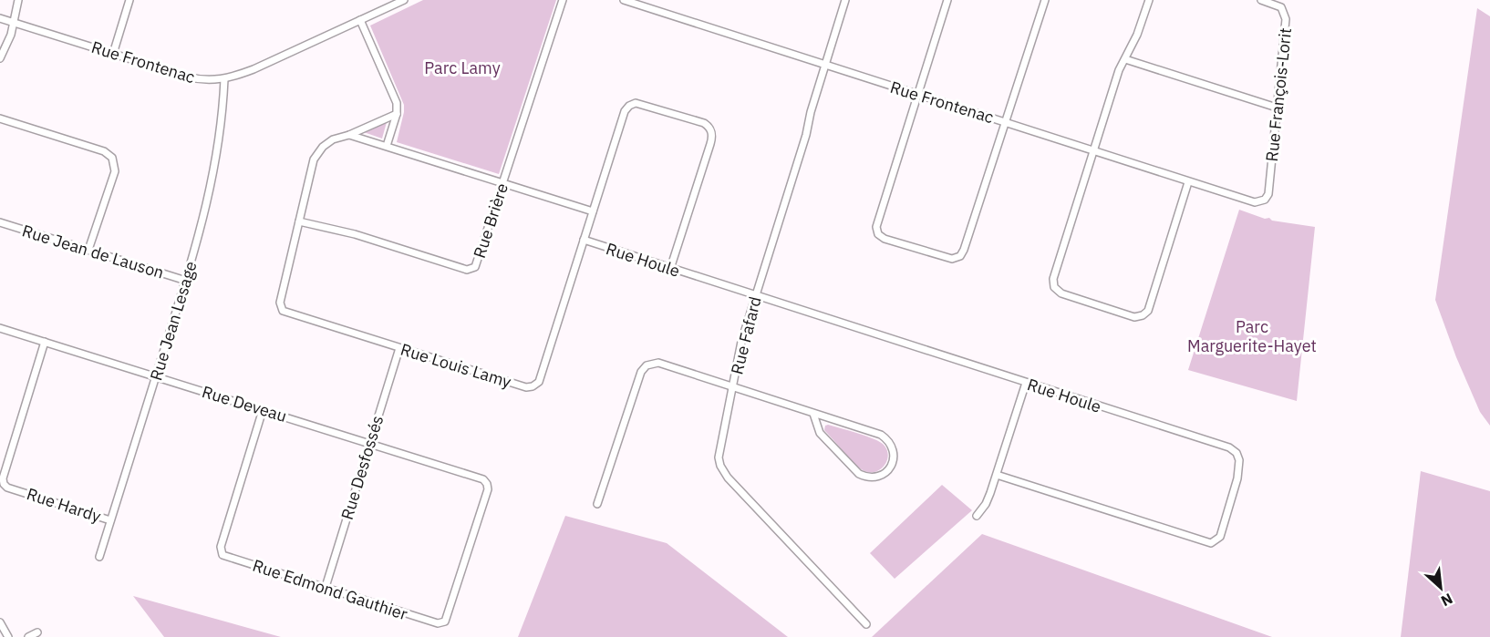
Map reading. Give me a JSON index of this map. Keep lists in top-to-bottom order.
{
  "streets": {
    "street": [
      "Rue Frontenac",
      "Rue François-Lorit",
      "Rue Brière",
      "Rue Jean de Lauson",
      "Rue Houle",
      "Rue Jean Lesage",
      "Rue Fafard",
      "Rue Louis Lamy",
      "Rue Deveau",
      "Rue Desfossés",
      "Rue Hardy",
      "Rue Edmond Gauthier"
    ]
  },
  "crossings": [
    ["Rue Frontenac", "Rue François-Lorit"],
    ["Rue Frontenac", "Rue Jean Lesage"],
    ["Rue Frontenac", "Rue Fafard"],
    ["Rue Brière", "Rue Louis Lamy"],
    ["Rue Jean de Lauson", "Rue Jean Lesage"],
    ["Rue Houle", "Rue Fafard"],
    ["Rue Houle", "Rue Louis Lamy"],
    ["Rue Jean Lesage", "Rue Deveau"],
    ["Rue Jean Lesage", "Rue Hardy"],
    ["Rue Louis Lamy", "Rue Desfossés"],
    ["Rue Deveau", "Rue Desfossés"],
    ["Rue Deveau", "Rue Hardy"],
    ["Rue Deveau", "Rue Edmond Gauthier"],
    ["Rue Desfossés", "Rue Edmond Gauthier"]
  ],
  "parks": ["Parc Lamy", "Parc Marguerite-Hayet"],
  "north": "bottom right"
}
